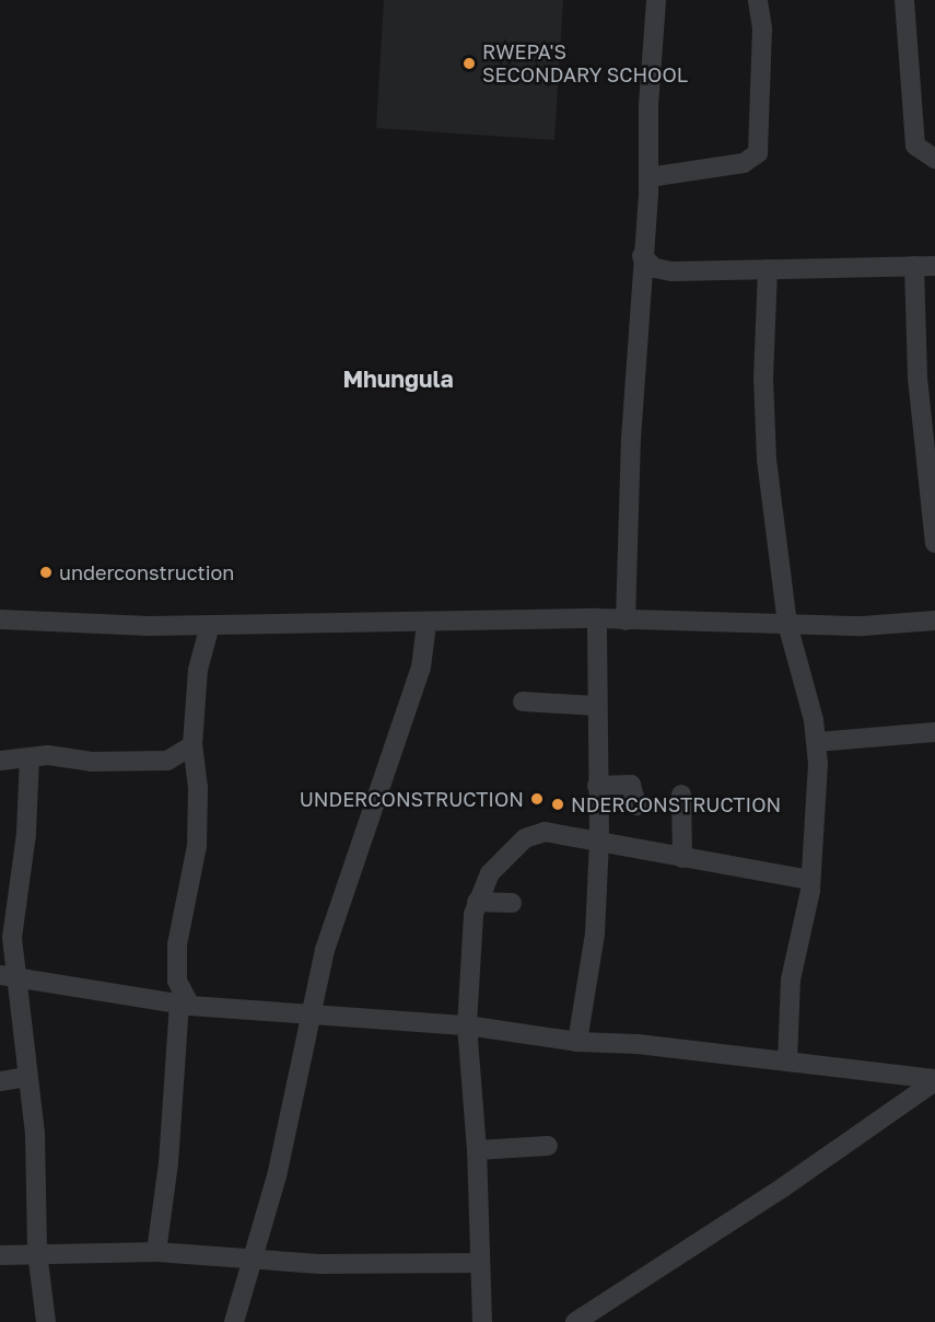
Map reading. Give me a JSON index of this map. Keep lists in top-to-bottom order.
{
  "districts": ["Mhungula"],
  "places": [
    "RWEPA'S SECONDARY SCHOOL",
    "underconstruction",
    "UNDERCONSTRUCTION",
    "NDERCONSTRUCTION"
  ]
}
